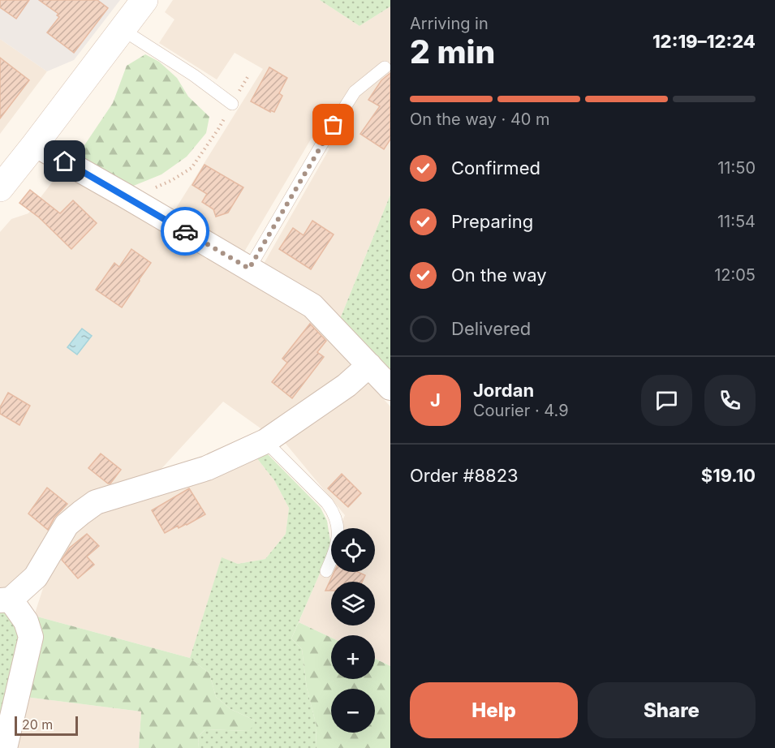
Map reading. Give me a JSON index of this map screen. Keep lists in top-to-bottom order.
{
  "scale_bar": "20 m",
  "page": {
    "heading": ["2 min", "Arriving in", "12:19–12:24"],
    "panel": [
      "Jordan",
      "Courier · 4.9",
      "Order #8823",
      "$19.10"
    ],
    "bar": "On the way · 40 m",
    "list": [
      ["Confirmed", "11:50"],
      ["Preparing", "11:54"],
      ["On the way", "12:05"],
      "Delivered"
    ],
    "round": "J",
    "map_buttons": ["+", "−"],
    "buttons": ["Help", "Share"],
    "scale": "20 m"
  }
}
